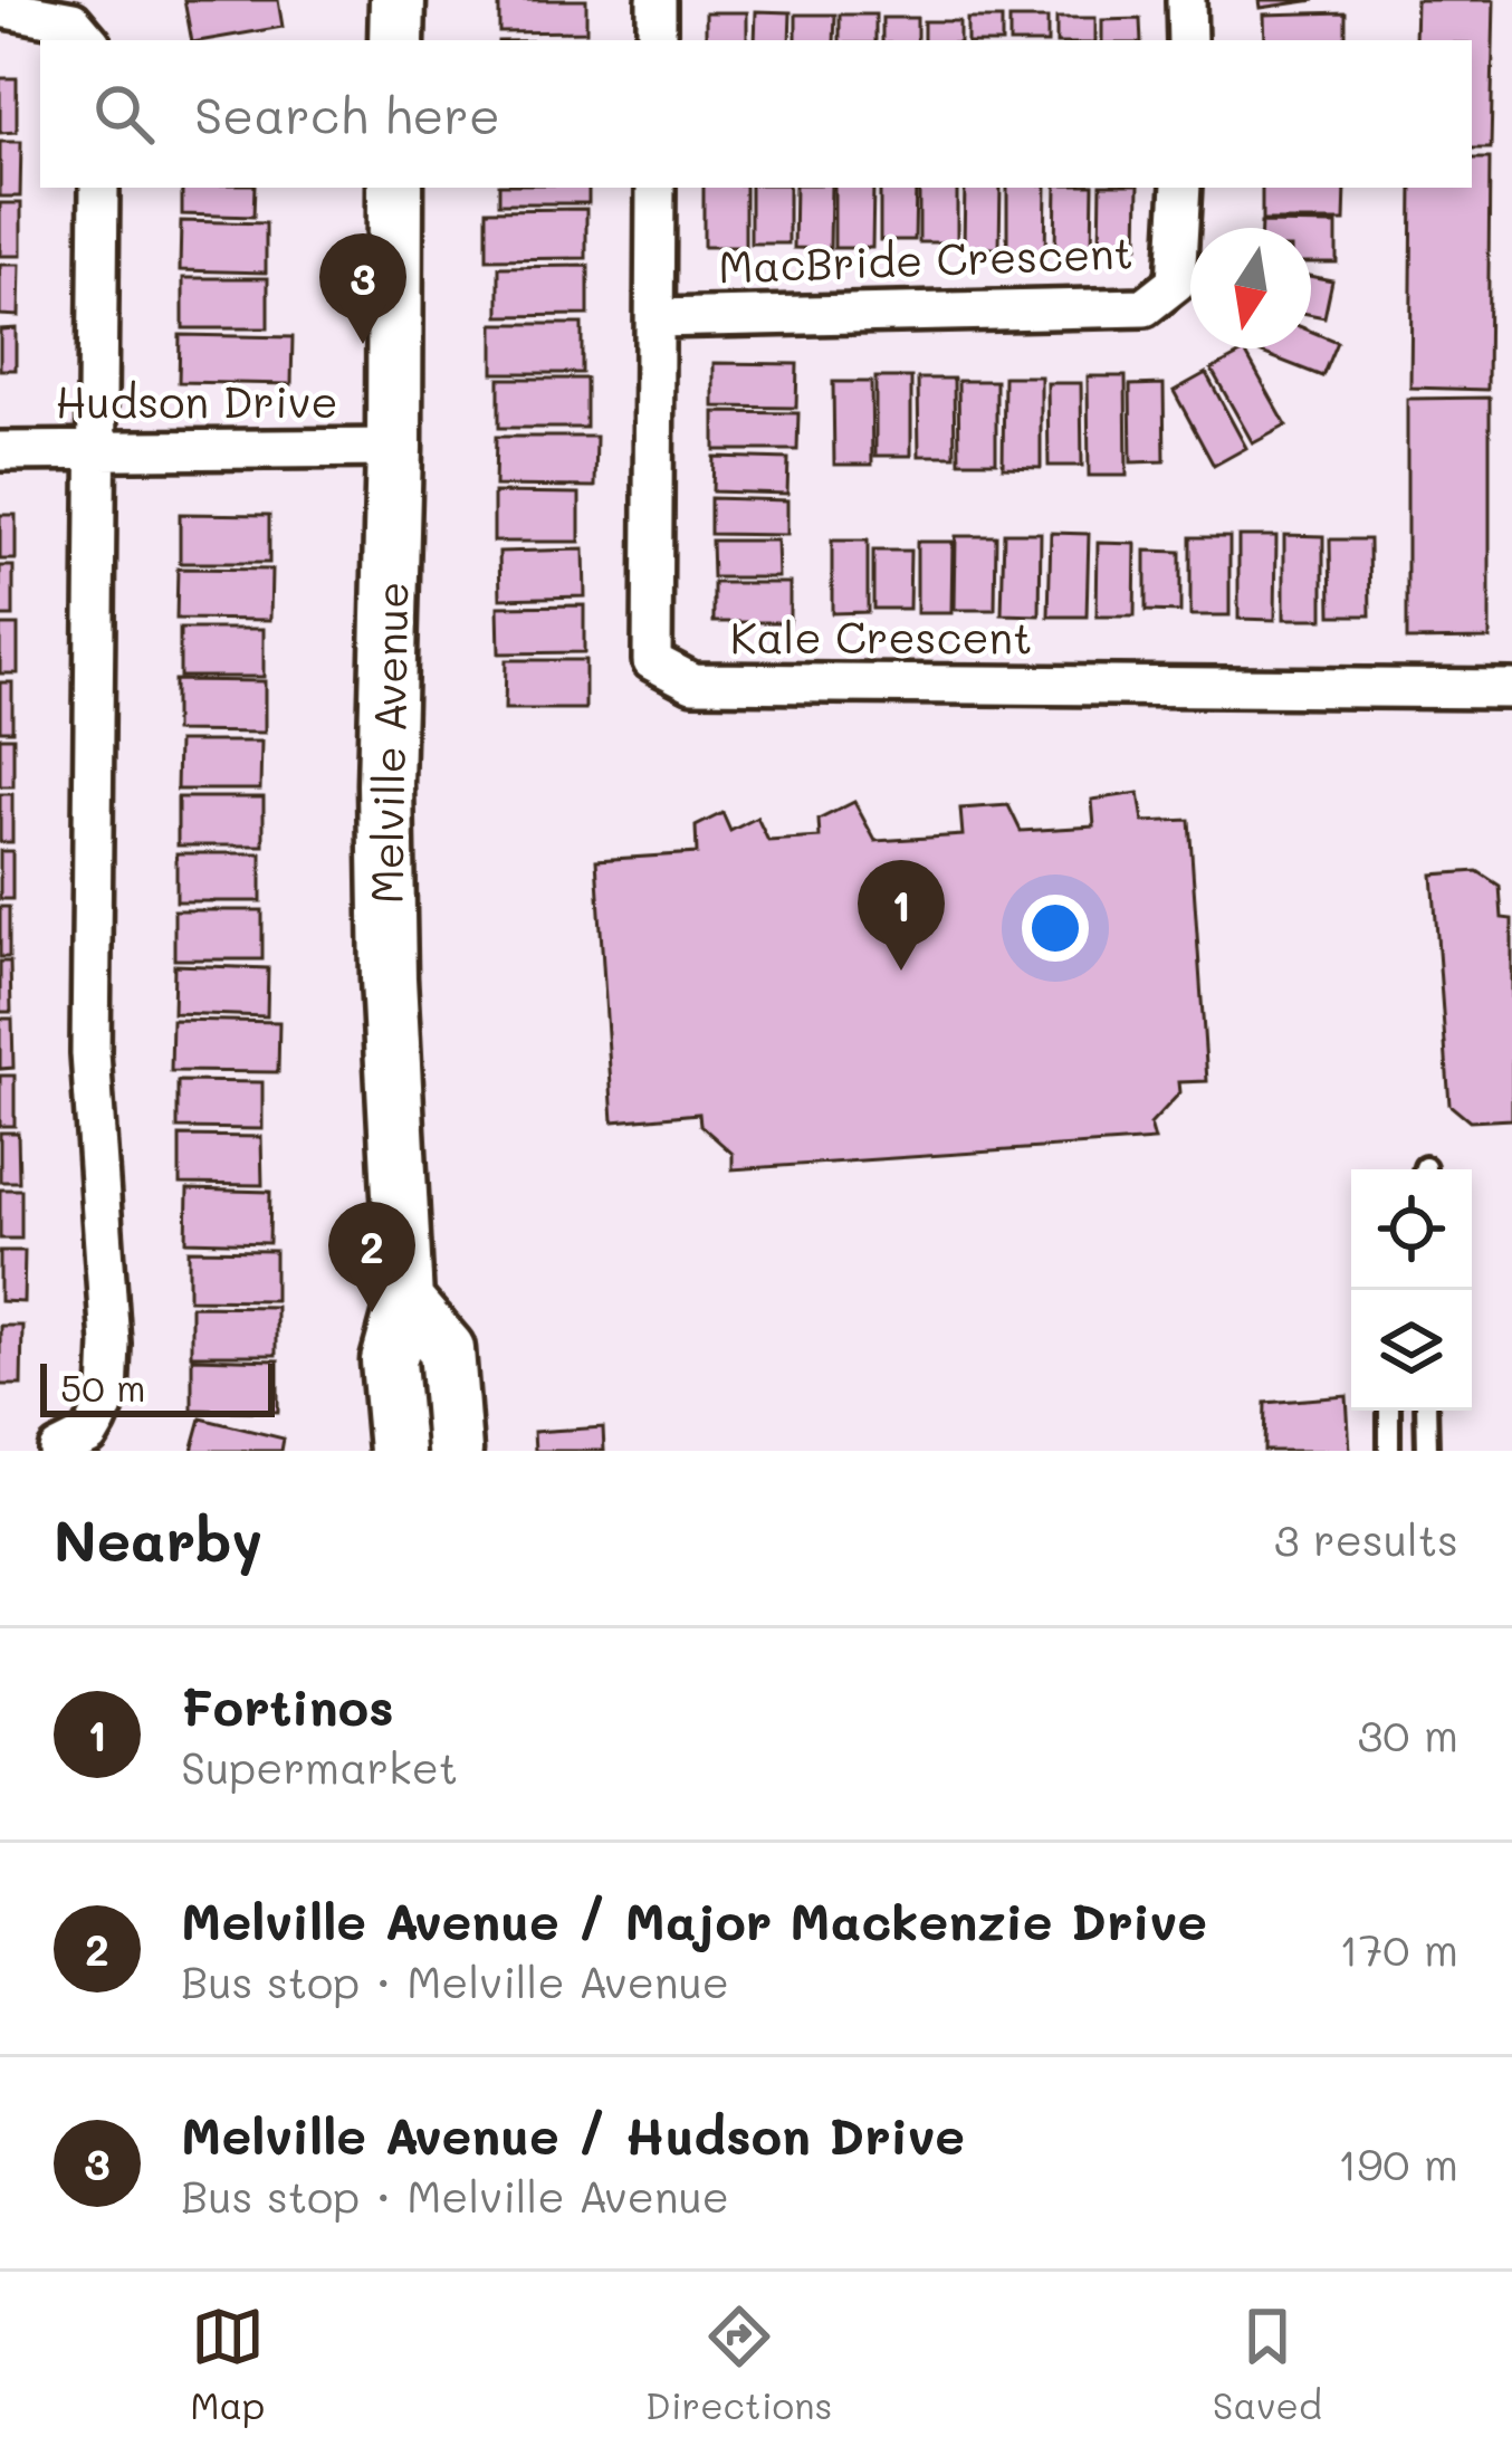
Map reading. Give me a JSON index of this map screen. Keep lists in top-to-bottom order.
{
  "streets": {
    "street": [
      "MacBride Crescent",
      "Hudson Drive",
      "Kale Crescent",
      "Melville Avenue"
    ]
  },
  "crossings": [
    ["MacBride Crescent", "Kale Crescent"],
    ["Hudson Drive", "Melville Avenue"]
  ],
  "scale_bar": "50 m",
  "north": "bottom",
  "page": {
    "search": "Search here",
    "pins": ["3", "1", "2"],
    "scale": "50 m",
    "heading": ["Nearby", "3 results"],
    "list": [
      {
        "mark": "1",
        "name": "Fortinos",
        "note": "Supermarket",
        "value": "30 m"
      },
      {
        "mark": "2",
        "name": "Melville Avenue / Major Mackenzie Drive",
        "note": "Bus stop · Melville Avenue",
        "value": "170 m"
      },
      {
        "mark": "3",
        "name": "Melville Avenue / Hudson Drive",
        "note": "Bus stop · Melville Avenue",
        "value": "190 m"
      }
    ],
    "nav": ["Map", "Directions", "Saved"]
  }
}
